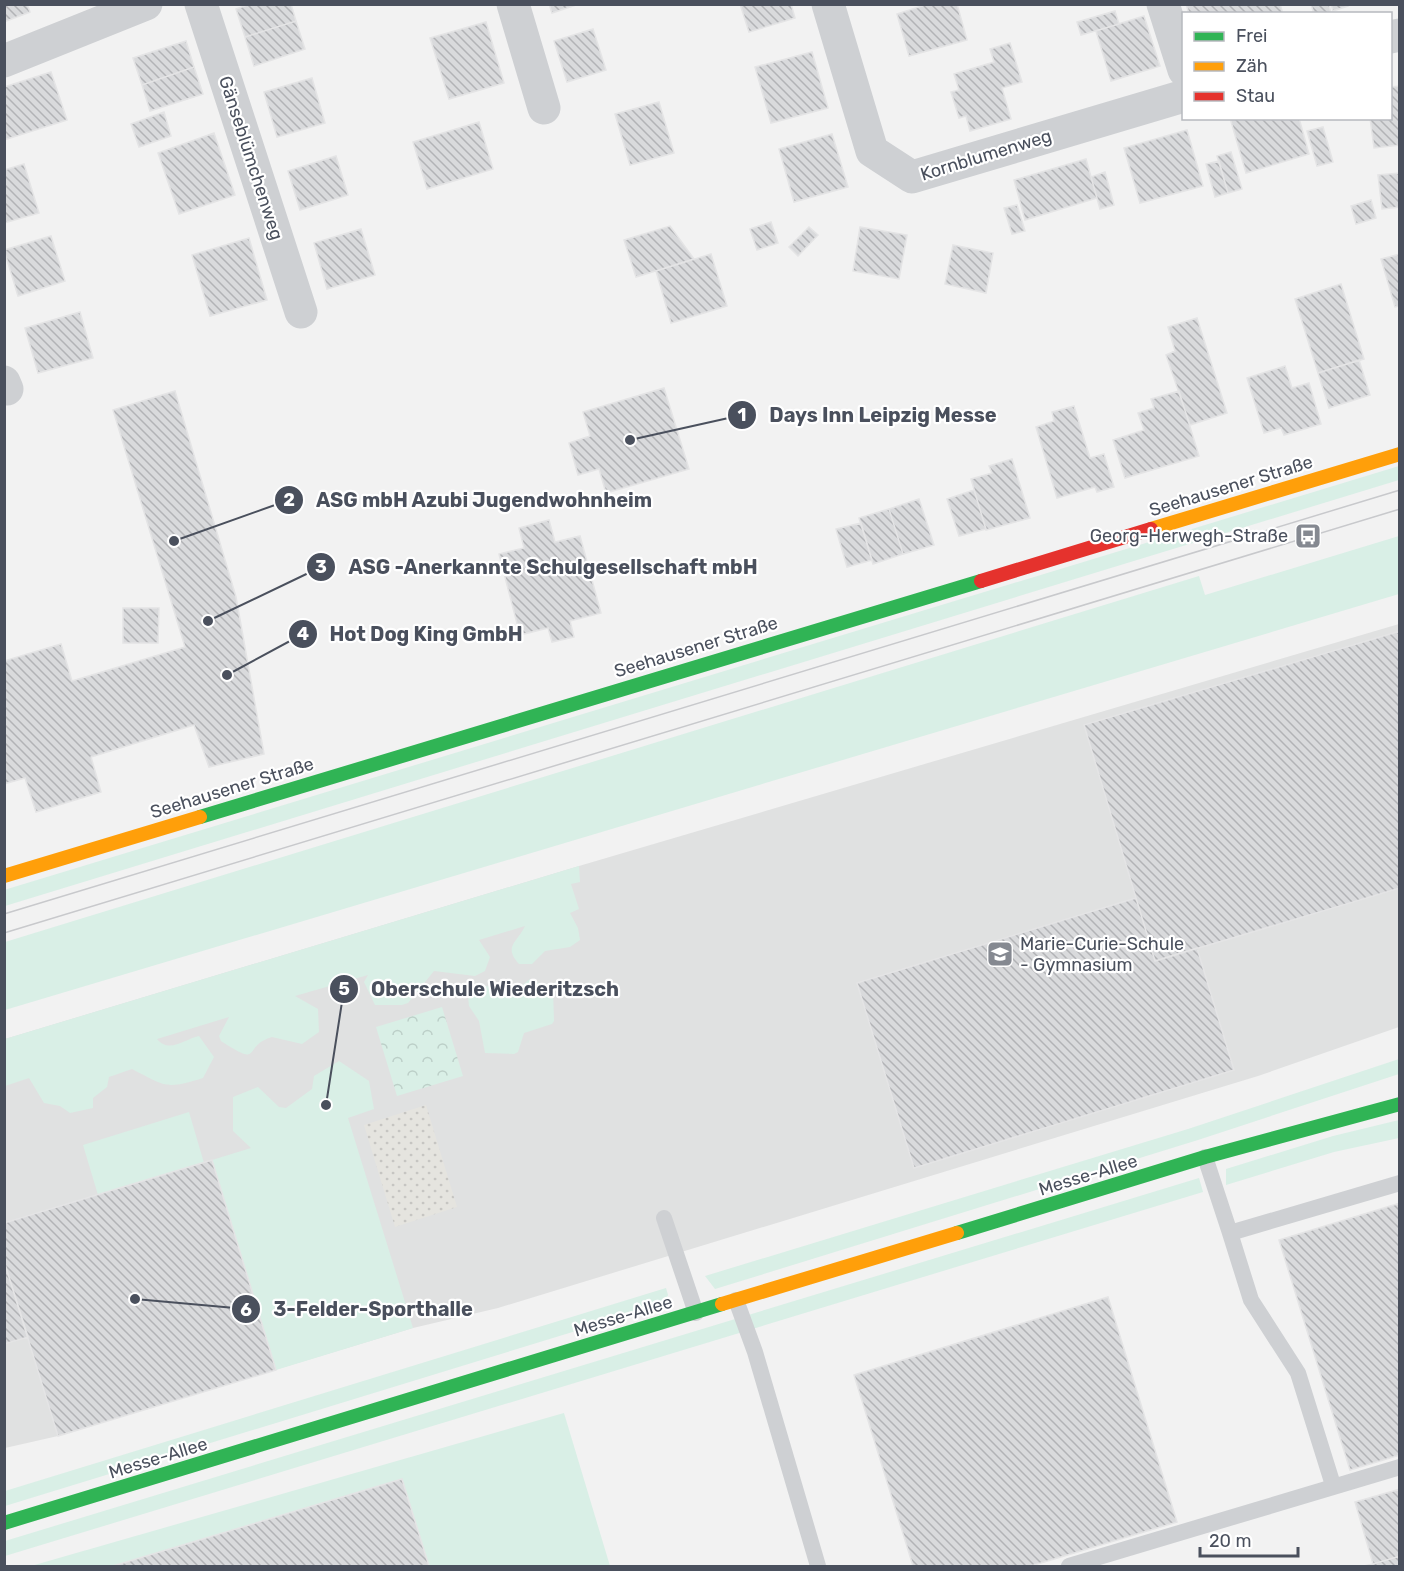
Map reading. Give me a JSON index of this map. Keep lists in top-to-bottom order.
{
  "streets": {
    "main road": ["Seehausener Straße", "Messe-Allee"],
    "street": ["Kornblumenweg", "Gänseblümchenweg"]
  },
  "places": {
    "other": [
      "Days Inn Leipzig Messe",
      "ASG mbH Azubi Jugendwohnheim",
      "ASG -Anerkannte Schulgesellschaft mbH",
      "Hot Dog King GmbH",
      "Oberschule Wiederitzsch",
      "3-Felder-Sporthalle"
    ],
    "bus stop": ["Georg-Herwegh-Straße"],
    "school or university": ["Marie-Curie-Schule - Gymnasium"]
  },
  "legend": ["Frei", "Zäh", "Stau"],
  "scale_bar": "20 m"
}
